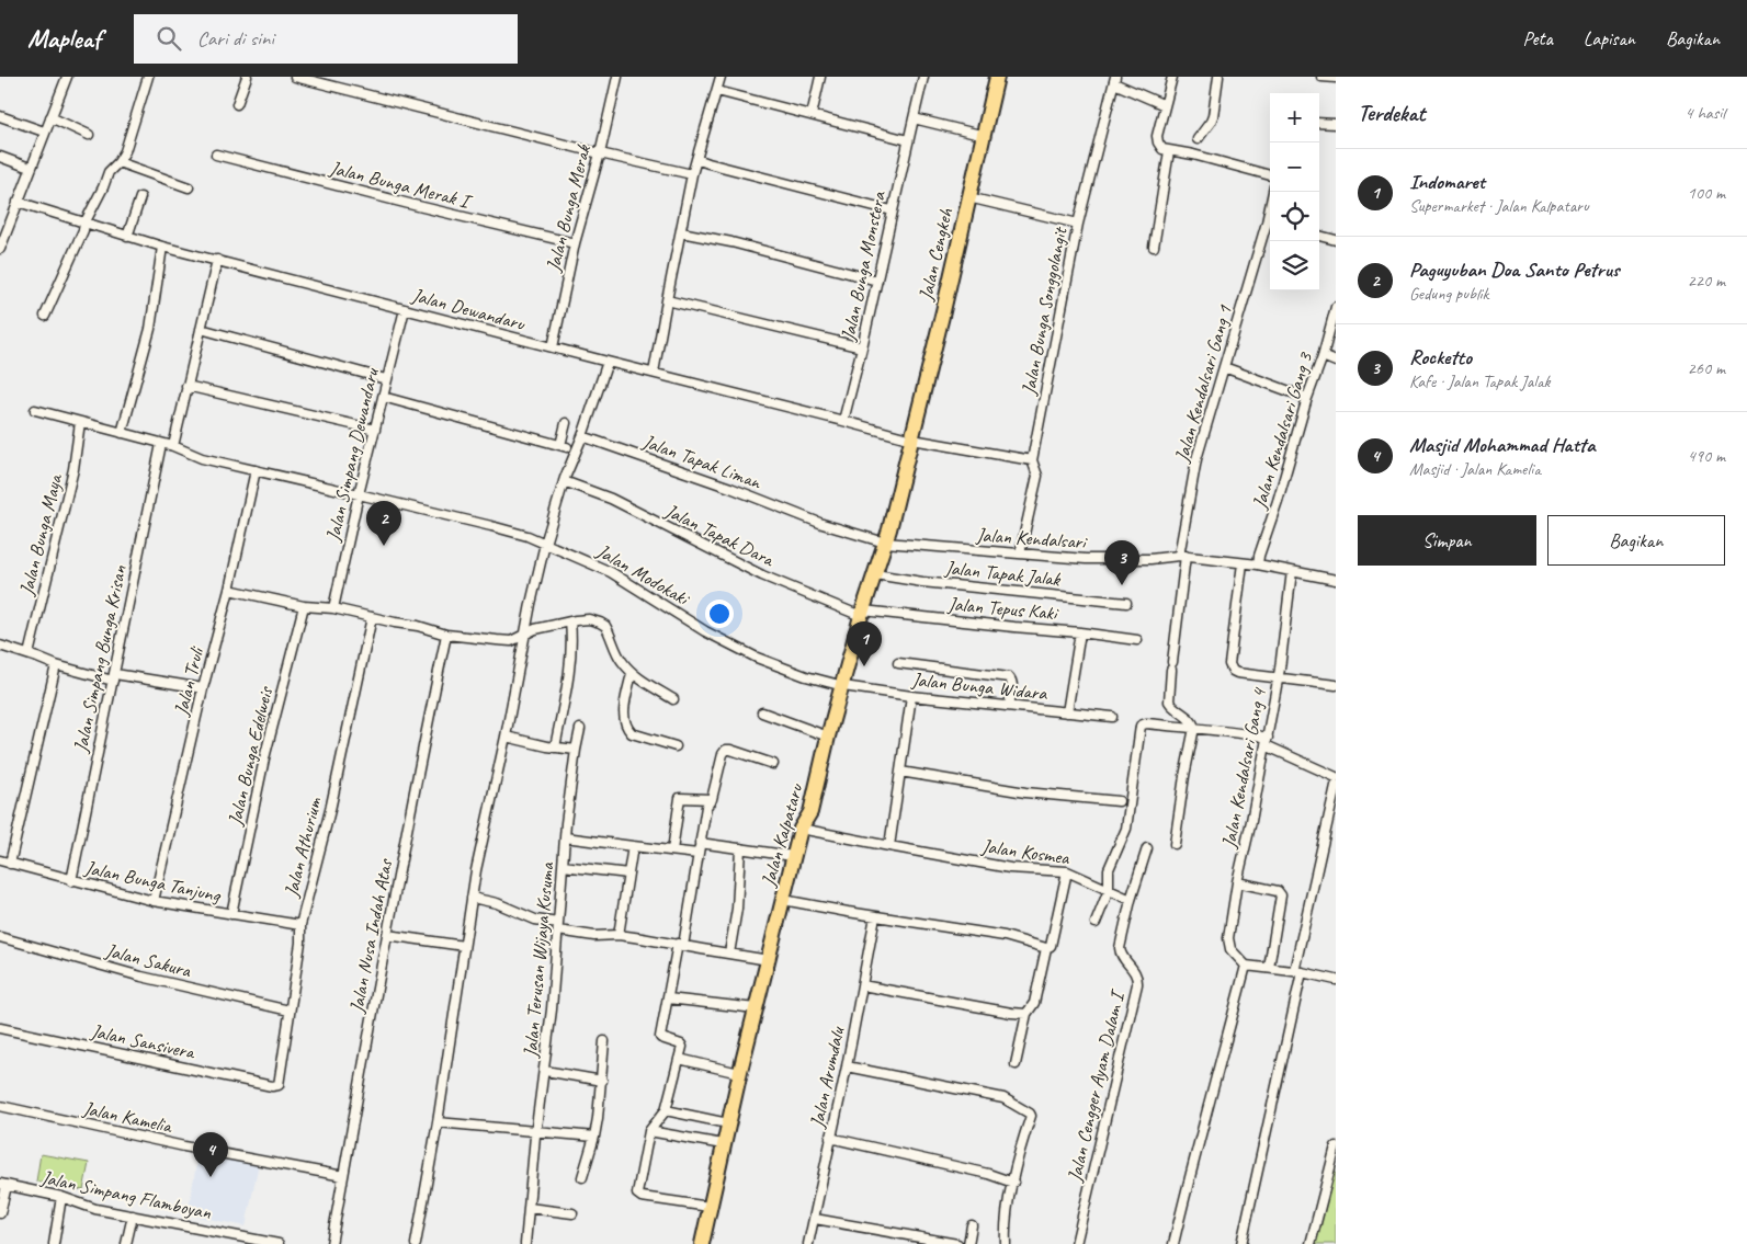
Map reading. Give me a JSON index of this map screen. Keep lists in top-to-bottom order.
{
  "streets": {
    "main road": ["Jalan Cengkeh", "Jalan Kalpataru"],
    "street": [
      "Jalan Bunga Merak I",
      "Jalan Bunga Merak",
      "Jalan Bunga Monstera",
      "Jalan Dewandaru",
      "Jalan Bunga Songgolangit",
      "Jalan Kendalsari Gang 1",
      "Jalan Kendalsari Gang 3",
      "Jalan Simpang Dewandaru",
      "Jalan Tapak Liman",
      "Jalan Bunga Maya",
      "Jalan Tapak Dara",
      "Jalan Kendalsari",
      "Jalan Tapak Jalak",
      "Jalan Modokaki",
      "Jalan Tepus Kaki",
      "Jalan Simpang Bunga Krisan",
      "Jalan Truli",
      "Jalan Bunga Widara",
      "Jalan Bunga Edelweis",
      "Jalan Kendalsari Gang 4",
      "Jalan Athurium",
      "Jalan Kosmea",
      "Jalan Bunga Tanjung",
      "Jalan Nusa Indah Atas",
      "Jalan Sakura",
      "Jalan Terusan Wijaya Kusuma",
      "Jalan Sansivera",
      "Jalan Arumdalu",
      "Jalan Cengger Ayam Dalam I",
      "Jalan Kamelia",
      "Jalan Simpang Flamboyan"
    ]
  },
  "crossings": [
    ["Jalan Bunga Merak I", "Jalan Bunga Merak"],
    ["Jalan Bunga Merak", "Jalan Dewandaru"],
    ["Jalan Cengkeh", "Jalan Dewandaru"],
    ["Jalan Cengkeh", "Jalan Kalpataru"],
    ["Jalan Bunga Monstera", "Jalan Dewandaru"],
    ["Jalan Dewandaru", "Jalan Bunga Songgolangit"],
    ["Jalan Dewandaru", "Jalan Simpang Dewandaru"],
    ["Jalan Dewandaru", "Jalan Kalpataru"],
    ["Jalan Bunga Songgolangit", "Jalan Kendalsari"],
    ["Jalan Kendalsari Gang 1", "Jalan Kendalsari"],
    ["Jalan Kendalsari Gang 3", "Jalan Kendalsari"],
    ["Jalan Simpang Dewandaru", "Jalan Modokaki"],
    ["Jalan Tapak Liman", "Jalan Kendalsari"],
    ["Jalan Tapak Liman", "Jalan Kalpataru"],
    ["Jalan Bunga Maya", "Jalan Modokaki"],
    ["Jalan Tapak Dara", "Jalan Tepus Kaki"],
    ["Jalan Tapak Dara", "Jalan Kalpataru"],
    ["Jalan Kendalsari", "Jalan Kendalsari Gang 4"],
    ["Jalan Kendalsari", "Jalan Kalpataru"],
    ["Jalan Tapak Jalak", "Jalan Kalpataru"],
    ["Jalan Modokaki", "Jalan Simpang Bunga Krisan"],
    ["Jalan Modokaki", "Jalan Truli"],
    ["Jalan Modokaki", "Jalan Bunga Widara"],
    ["Jalan Modokaki", "Jalan Kalpataru"],
    ["Jalan Tepus Kaki", "Jalan Kalpataru"],
    ["Jalan Simpang Bunga Krisan", "Jalan Bunga Tanjung"],
    ["Jalan Truli", "Jalan Bunga Tanjung"],
    ["Jalan Bunga Widara", "Jalan Kalpataru"],
    ["Jalan Bunga Edelweis", "Jalan Bunga Tanjung"],
    ["Jalan Kalpataru", "Jalan Kosmea"],
    ["Jalan Athurium", "Jalan Bunga Tanjung"],
    ["Jalan Athurium", "Jalan Sakura"],
    ["Jalan Athurium", "Jalan Sansivera"],
    ["Jalan Kosmea", "Jalan Cengger Ayam Dalam I"],
    ["Jalan Nusa Indah Atas", "Jalan Kamelia"]
  ],
  "page": {
    "header": "Mapleaf",
    "search": "Cari di sini",
    "nav": ["Peta", "Lapisan", "Bagikan"],
    "heading": ["Terdekat", "4 hasil"],
    "map_buttons": ["+", "−"],
    "list": [
      {
        "mark": "1",
        "name": "Indomaret",
        "note": "Supermarket · Jalan Kalpataru",
        "value": "100 m"
      },
      {
        "mark": "2",
        "name": "Paguyuban Doa Santo Petrus",
        "note": "Gedung publik",
        "value": "220 m"
      },
      {
        "mark": "3",
        "name": "Rocketto",
        "note": "Kafe · Jalan Tapak Jalak",
        "value": "260 m"
      },
      {
        "mark": "4",
        "name": "Masjid Mohammad Hatta",
        "note": "Masjid · Jalan Kamelia",
        "value": "490 m"
      }
    ],
    "buttons": ["Simpan", "Bagikan"],
    "pins": [
      "2",
      "3",
      "1",
      "4"
    ]
  }
}
